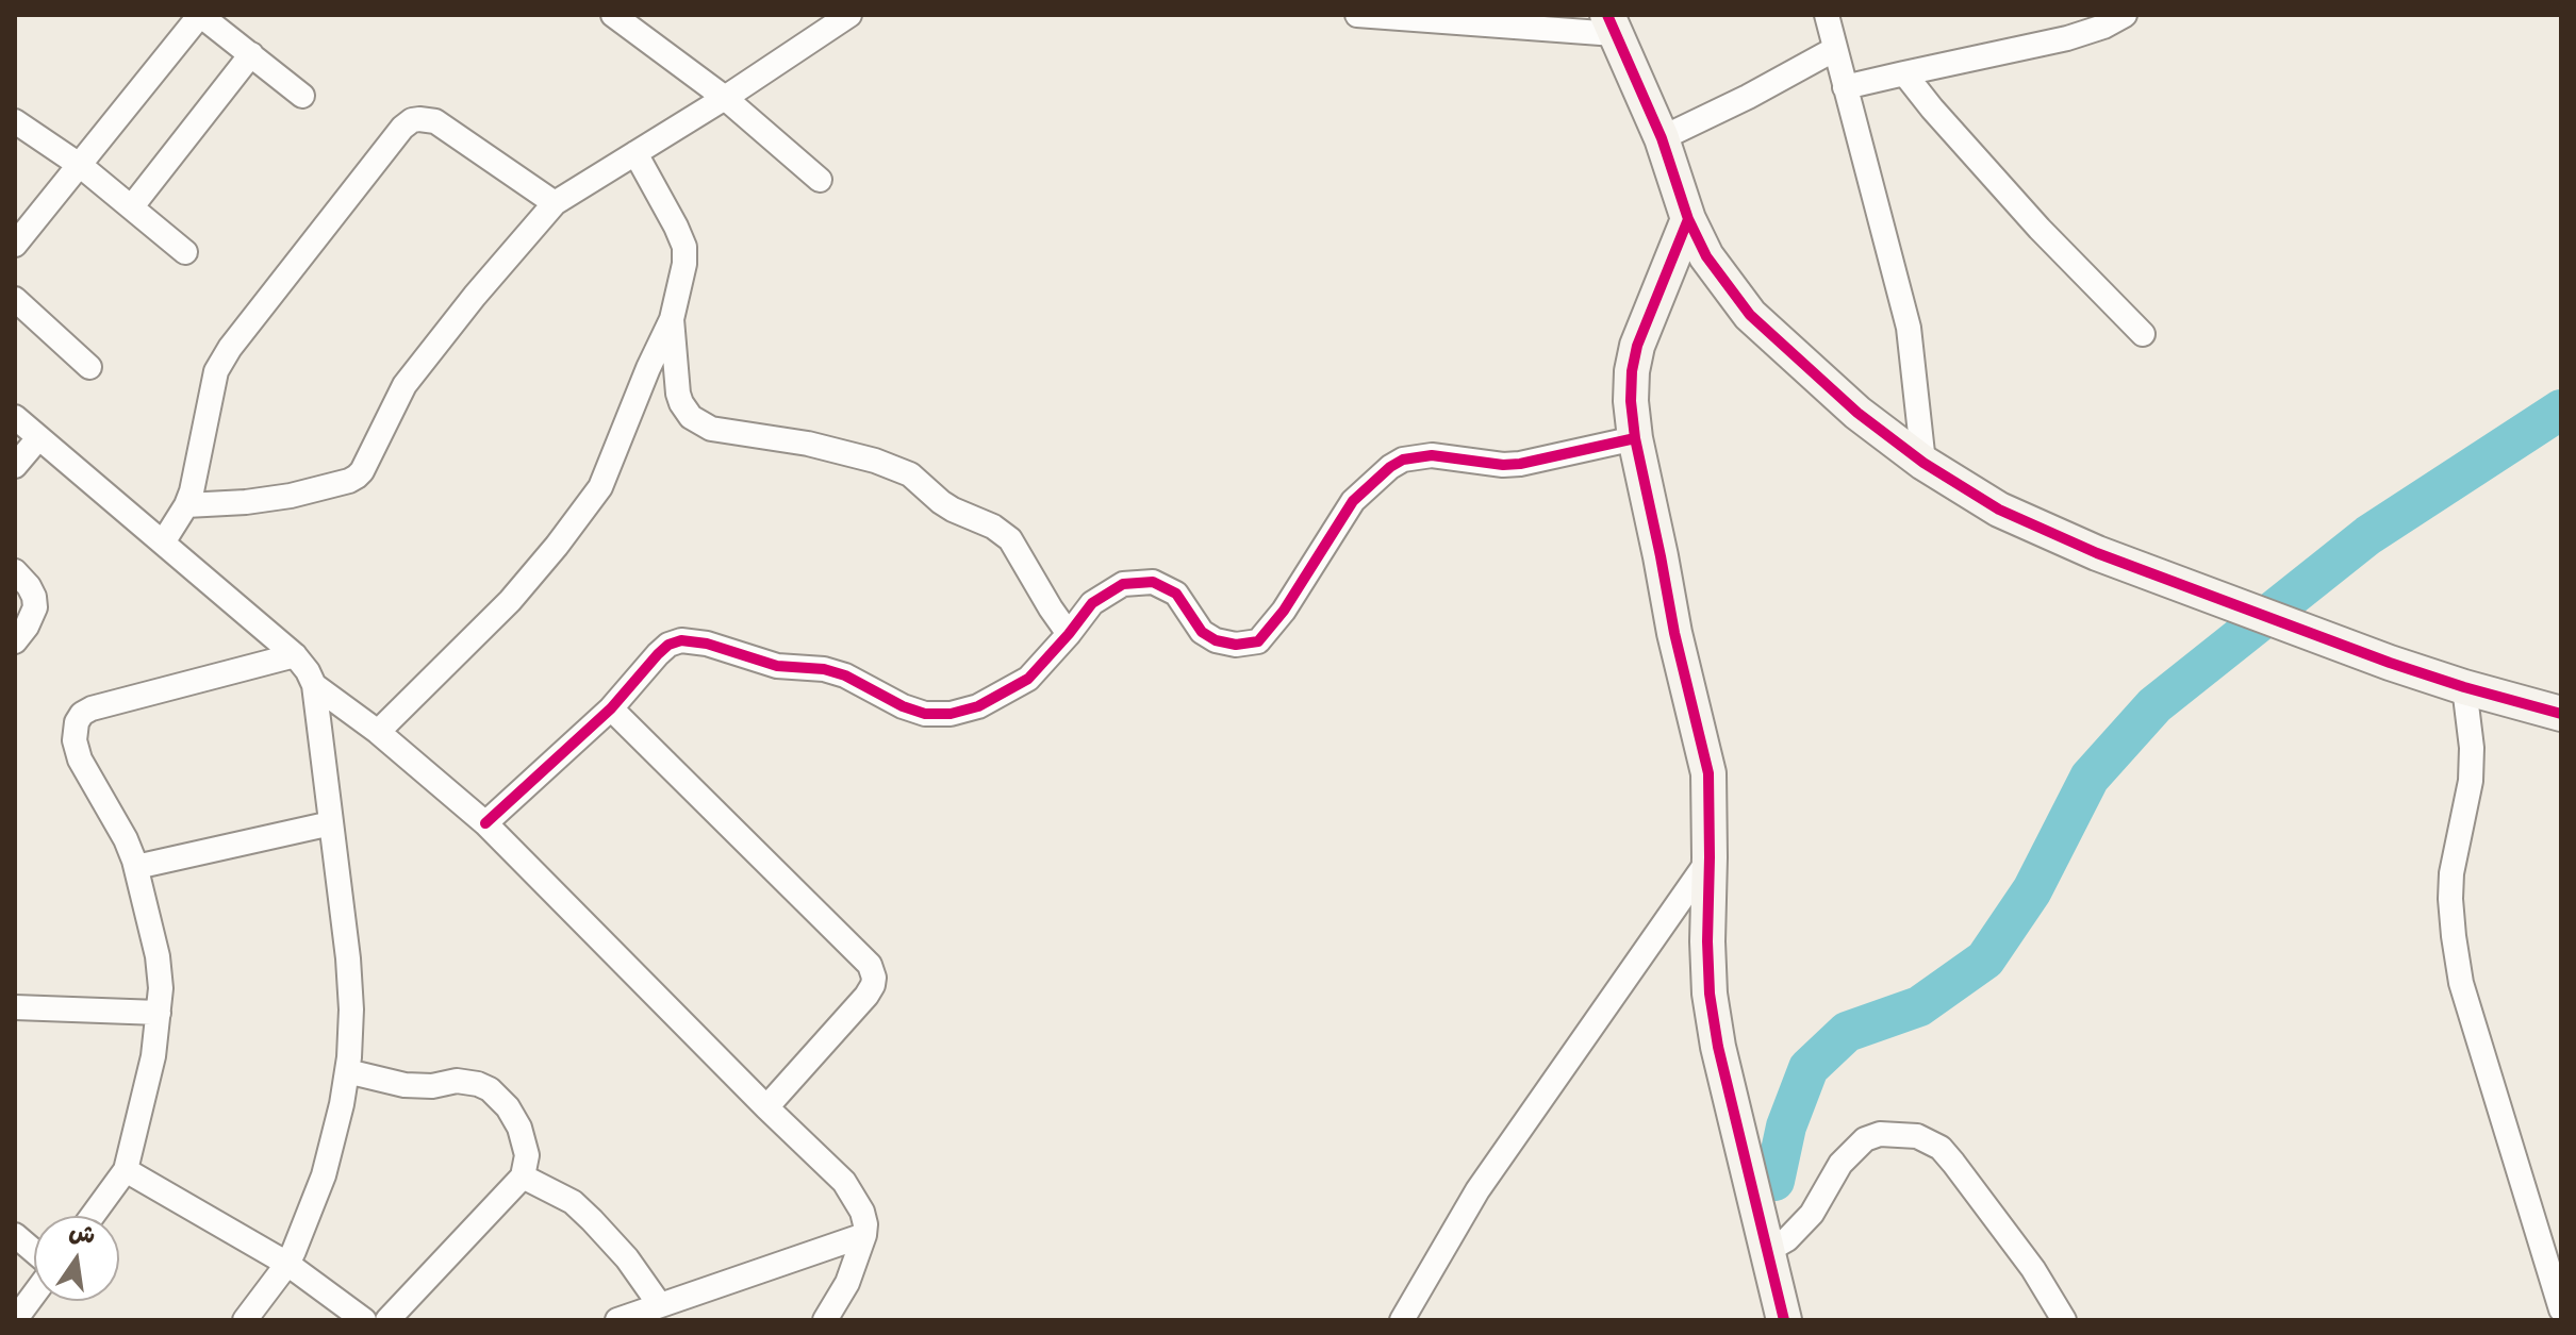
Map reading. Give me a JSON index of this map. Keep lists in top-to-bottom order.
{
  "north": "top"
}
